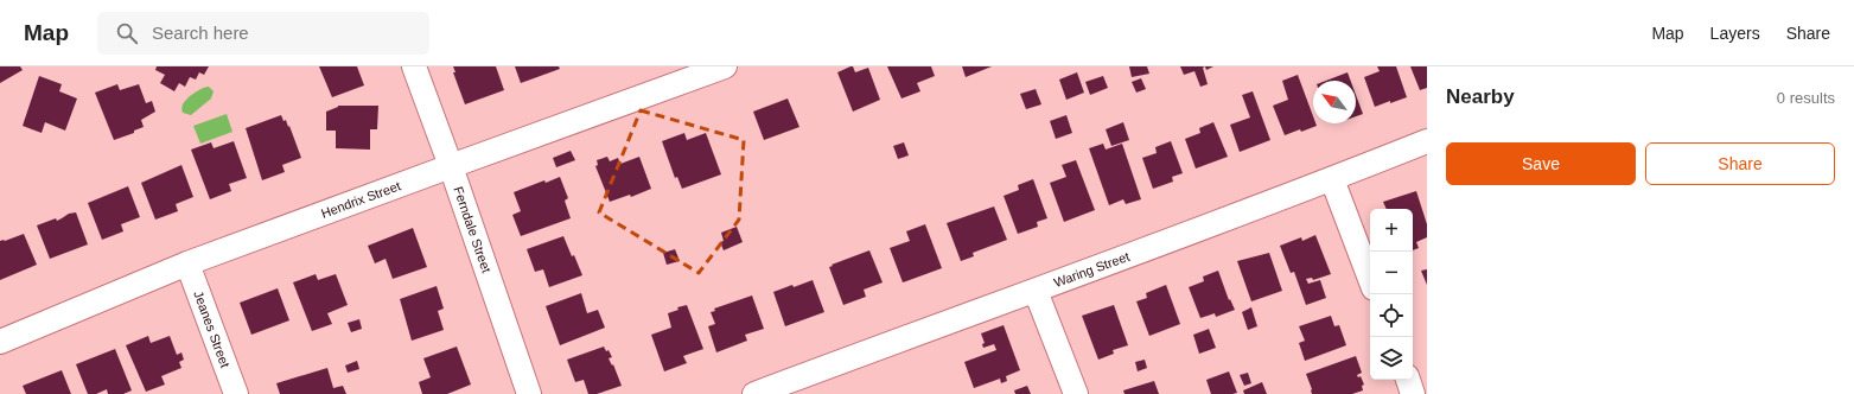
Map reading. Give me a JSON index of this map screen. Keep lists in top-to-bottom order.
{
  "streets": {
    "street": [
      "Hendrix Street",
      "Ferndale Street",
      "Waring Street",
      "Jeanes Street"
    ]
  },
  "crossings": [
    ["Hendrix Street", "Ferndale Street"],
    ["Hendrix Street", "Jeanes Street"]
  ],
  "north": "top left",
  "page": {
    "header": "Map",
    "search": "Search here",
    "nav": ["Map", "Layers", "Share"],
    "heading": ["Nearby", "0 results"],
    "buttons": ["Save", "Share"],
    "map_buttons": ["+", "−"]
  }
}
